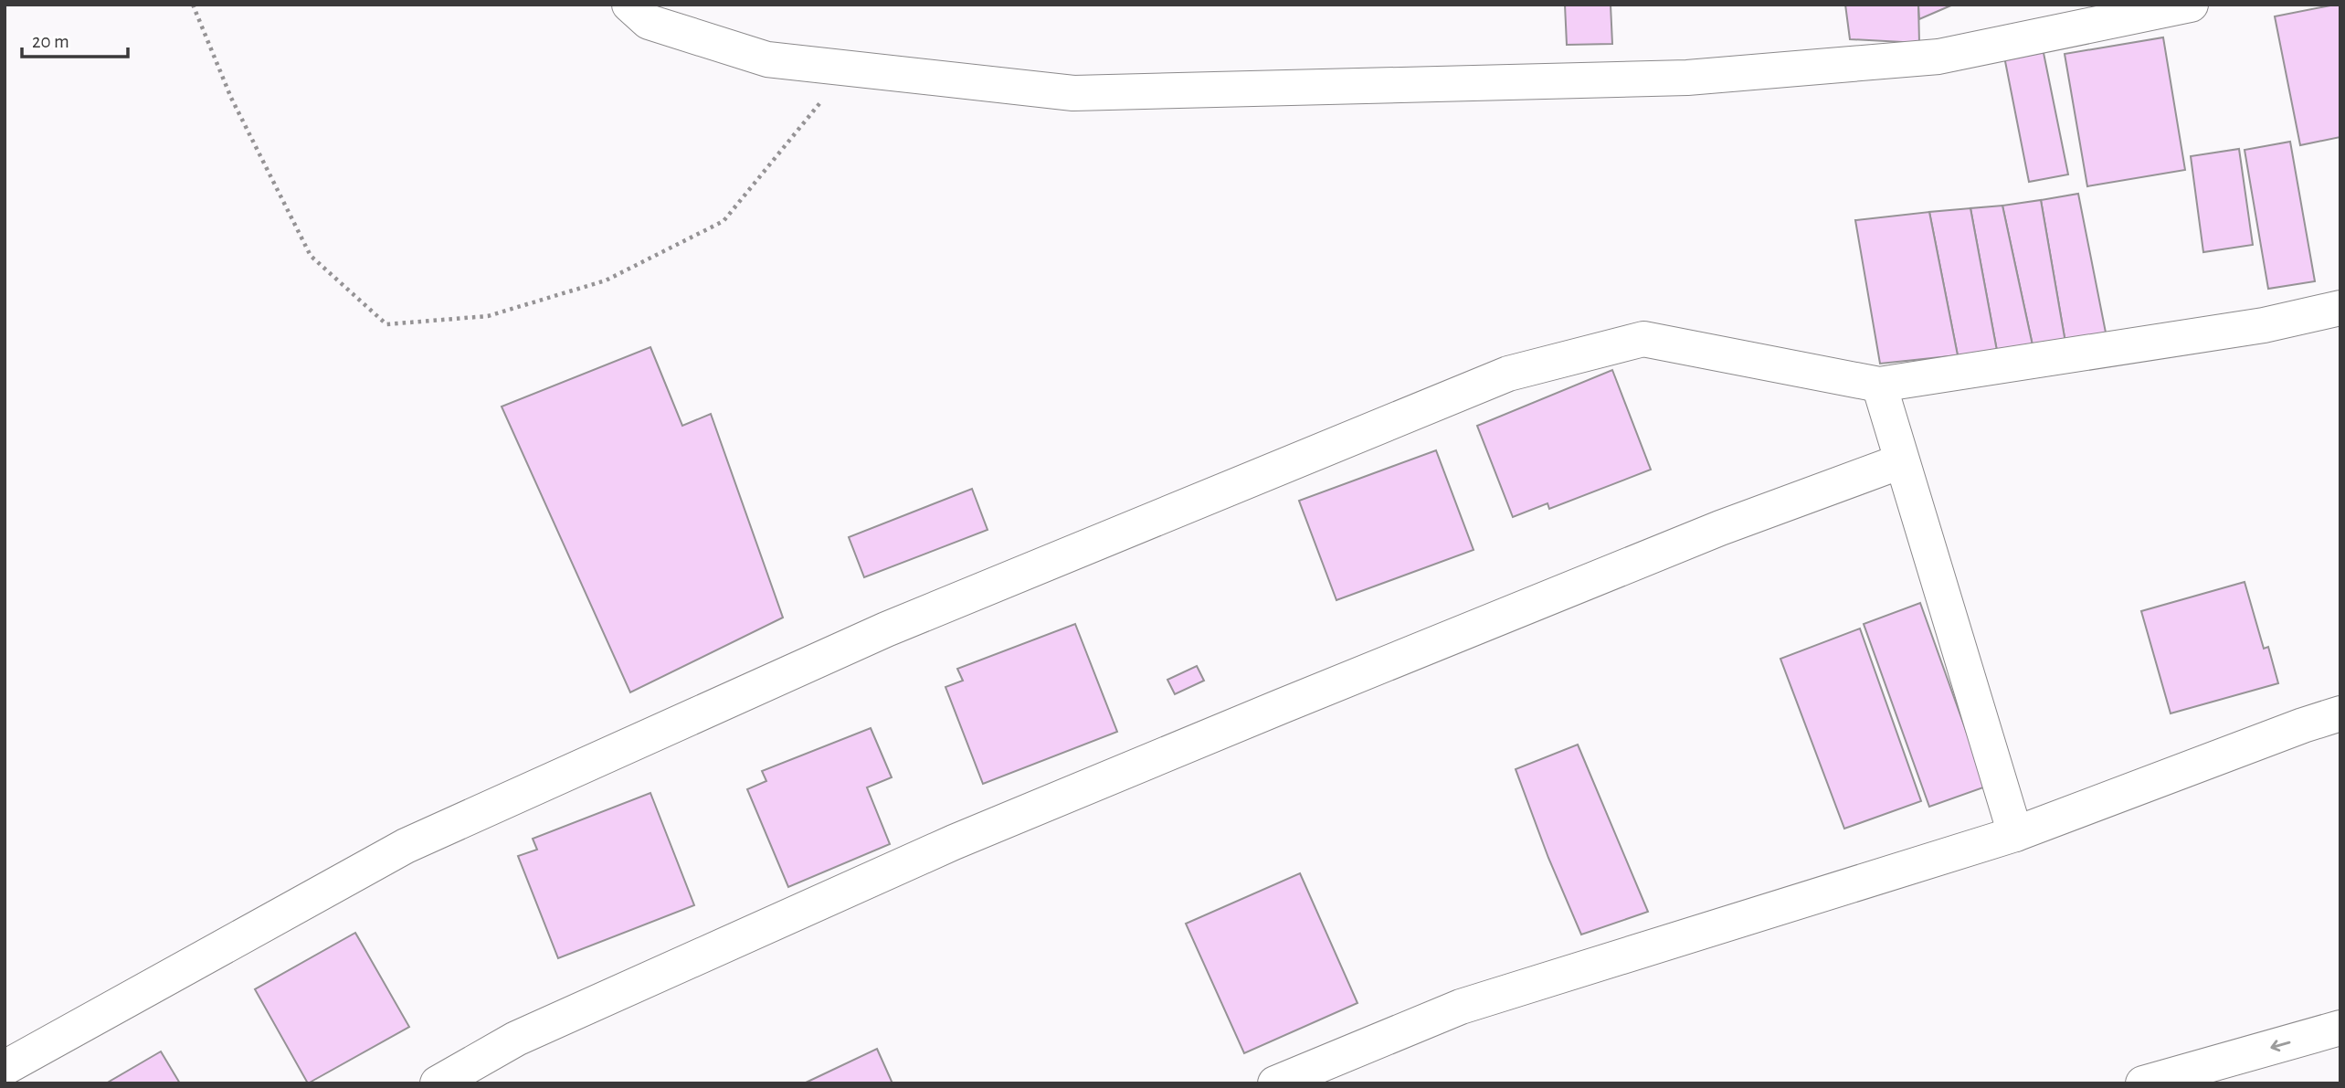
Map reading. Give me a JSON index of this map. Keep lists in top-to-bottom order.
{
  "scale_bar": "20 m"
}
